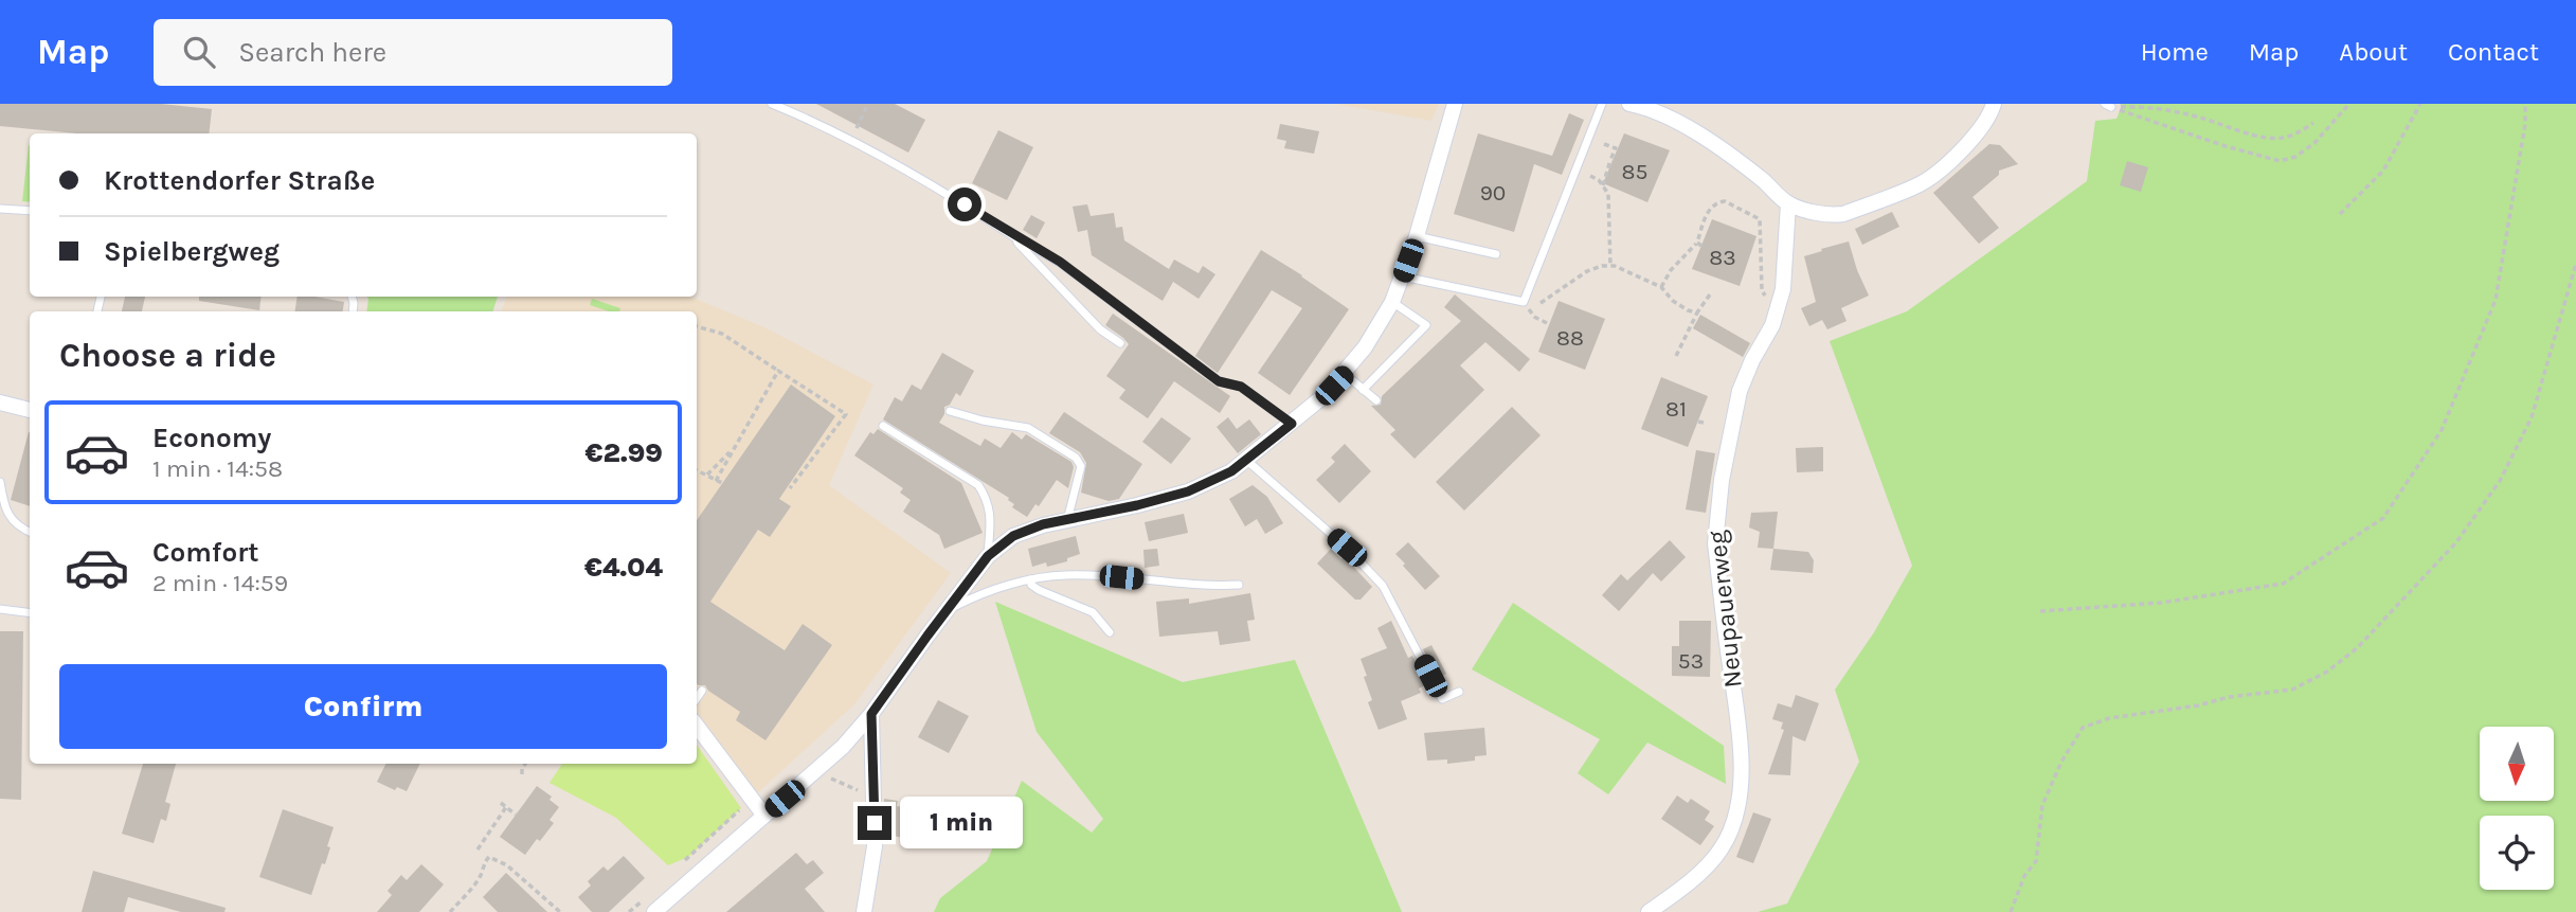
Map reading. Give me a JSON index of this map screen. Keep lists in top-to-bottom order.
{
  "streets": {
    "street": ["Neupauerweg"]
  },
  "house_numbers": [
    "85",
    "90",
    "83",
    "88",
    "81",
    "53"
  ],
  "north": "bottom",
  "page": {
    "header": "Map",
    "search": "Search here",
    "nav": [
      "Home",
      "Map",
      "About",
      "Contact"
    ],
    "banner": ["Krottendorfer Straße", "Spielbergweg"],
    "heading": "Choose a ride",
    "list": [
      {
        "name": "Economy",
        "note": "1 min · 14:58",
        "value": "€2.99"
      },
      {
        "name": "Comfort",
        "note": "2 min · 14:59",
        "value": "€4.04"
      }
    ],
    "buttons": "Confirm",
    "bubble": "1 min"
  }
}
